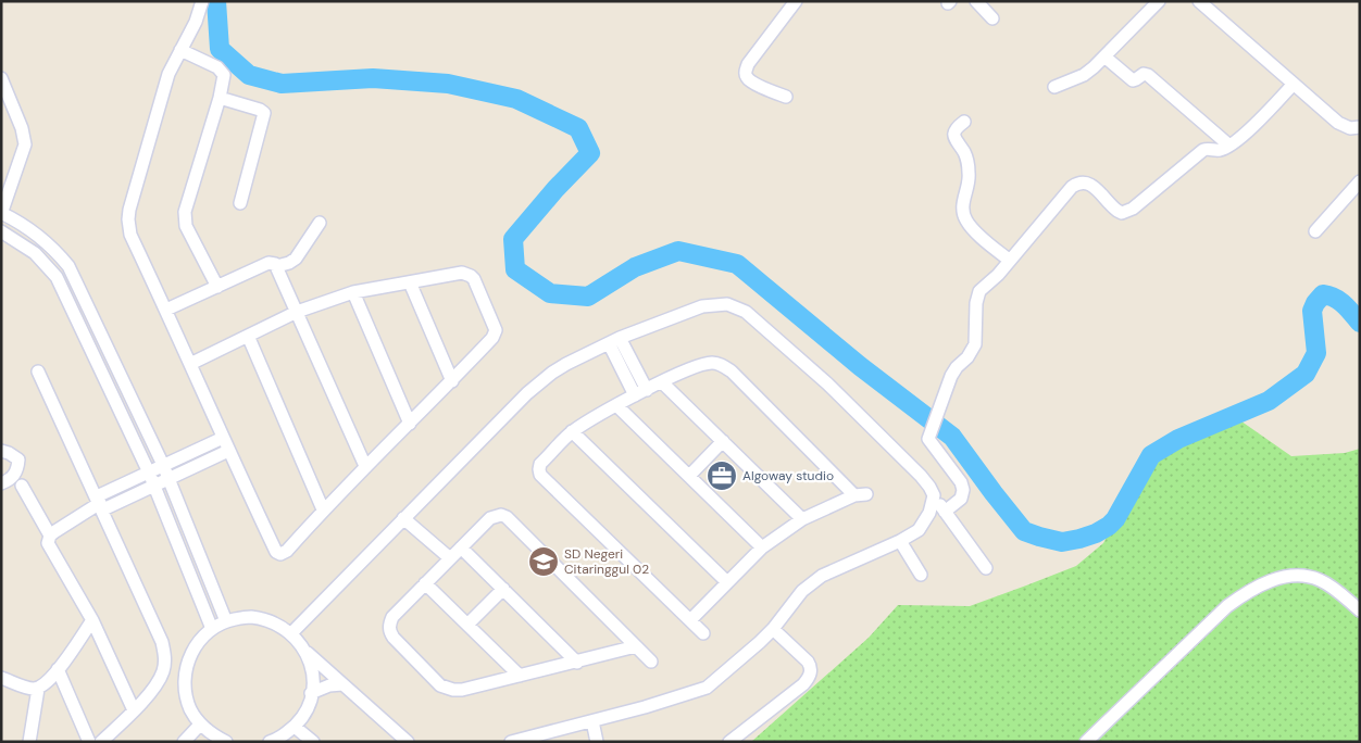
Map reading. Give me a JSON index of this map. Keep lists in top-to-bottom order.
{
  "places": {
    "office": ["Algoway studio"],
    "school or university": ["SD Negeri Citaringgul 02"]
  }
}
